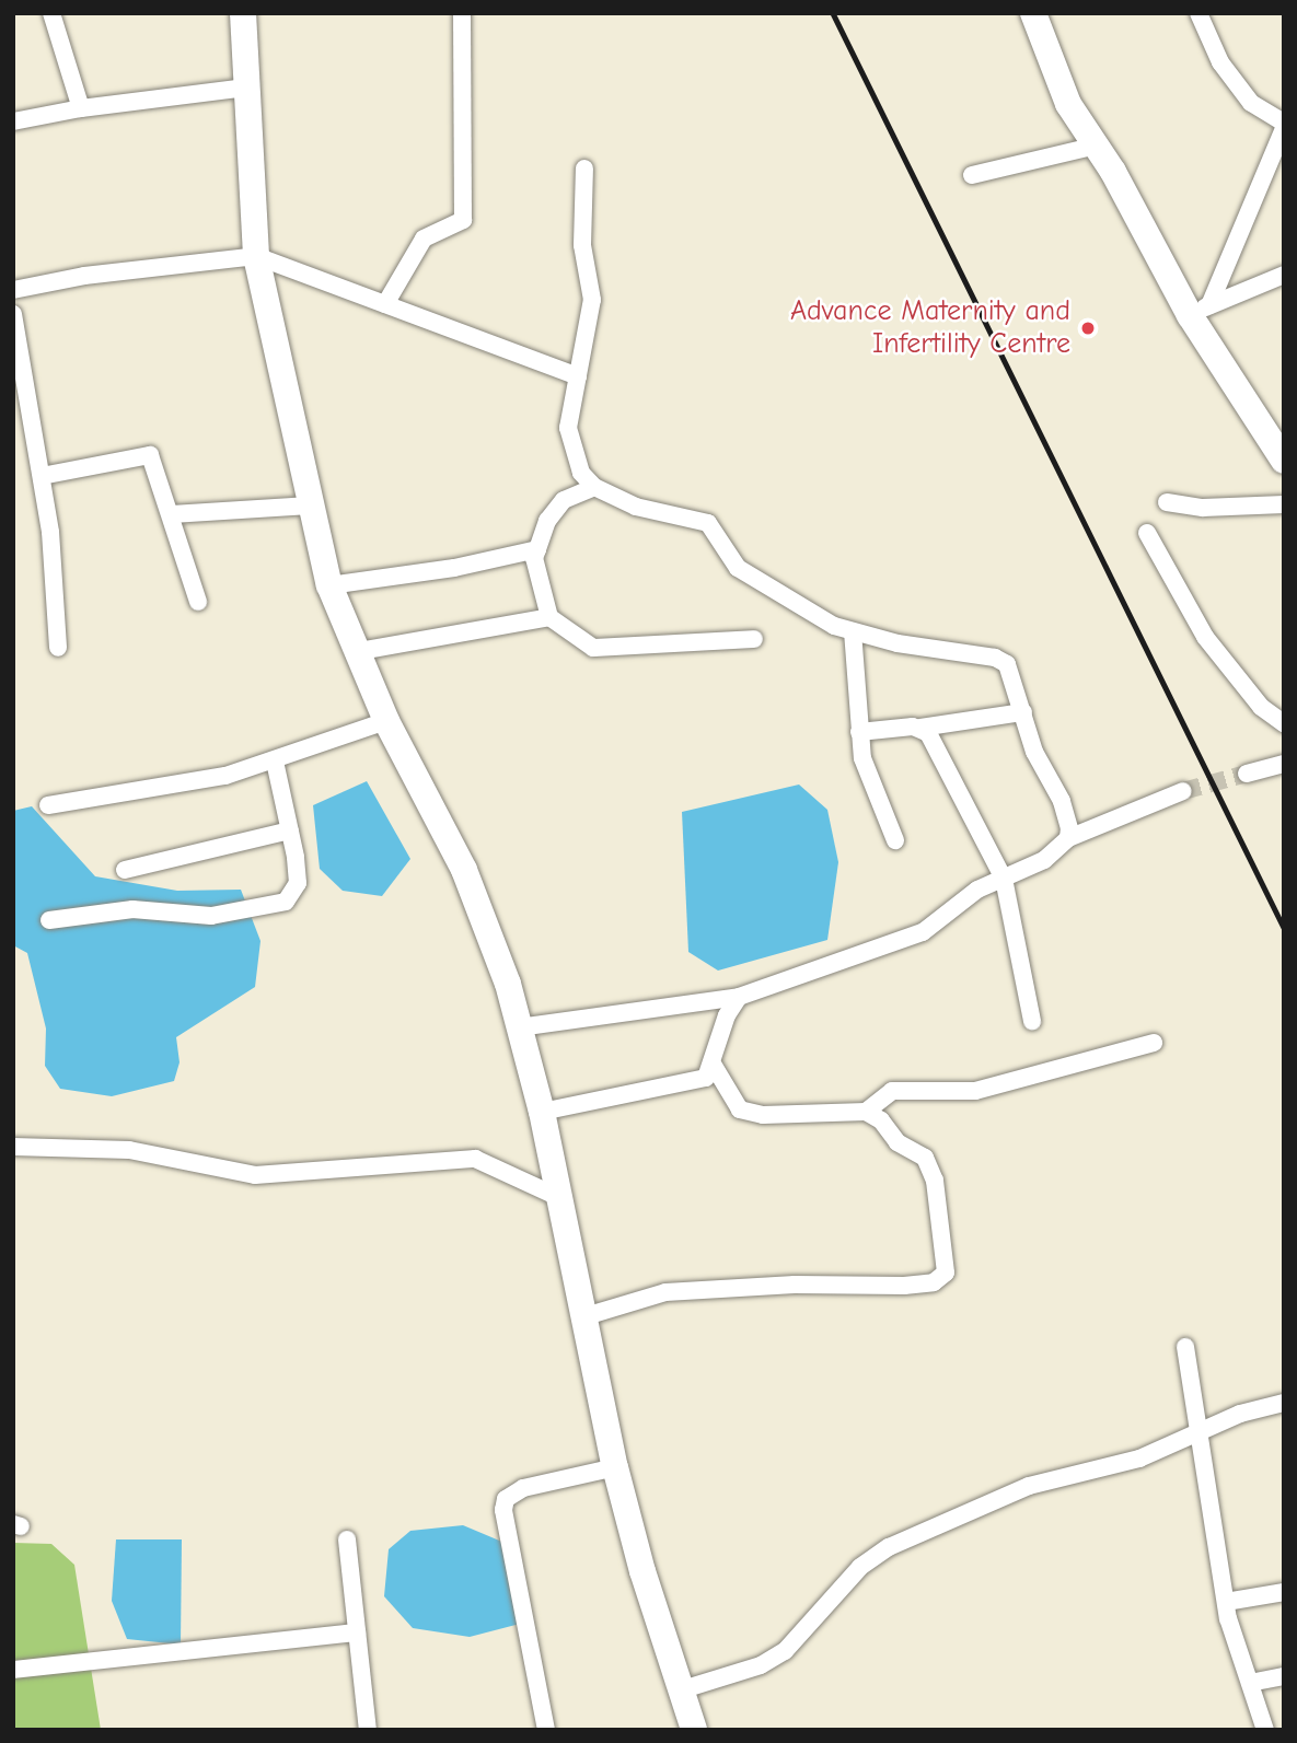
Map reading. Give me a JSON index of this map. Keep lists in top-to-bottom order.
{
  "places": ["Advance Maternity and Infertility Centre"]
}
